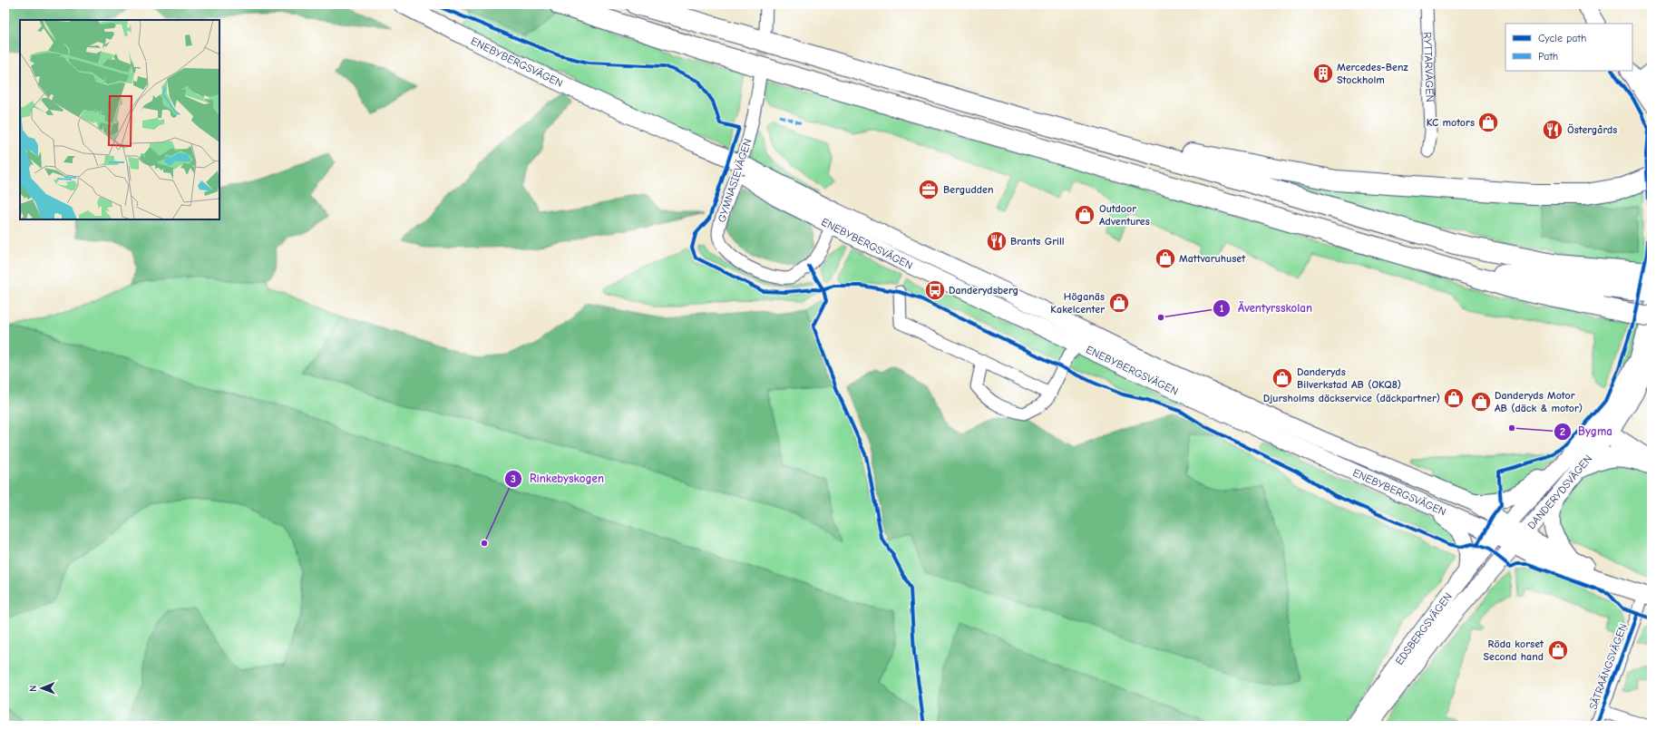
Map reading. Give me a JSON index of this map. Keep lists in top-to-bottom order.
{
  "streets": {
    "main road": ["ENEBYBERGSVÄGEN", "DANDERYDSVÄGEN", "EDSBERGSVÄGEN"],
    "street": ["RYTTARVÄGEN", "GYMNASIEVÄGEN", "SÄTRAÄNGSVÄGEN"]
  },
  "crossings": [
    ["ENEBYBERGSVÄGEN", "GYMNASIEVÄGEN"],
    ["ENEBYBERGSVÄGEN", "DANDERYDSVÄGEN"],
    ["ENEBYBERGSVÄGEN", "EDSBERGSVÄGEN"],
    ["ENEBYBERGSVÄGEN", "SÄTRAÄNGSVÄGEN"],
    ["DANDERYDSVÄGEN", "EDSBERGSVÄGEN"]
  ],
  "places": {
    "building": ["Mercedes-Benz Stockholm"],
    "shop": [
      "KC motors",
      "Outdoor Adventures",
      "Mattvaruhuset",
      "Höganäs Kakelcenter",
      "Danderyds Bilverkstad AB (OKQ8)",
      "Djursholms däckservice (däckpartner)",
      "Danderyds Motor AB (däck & motor)",
      "Röda korset Second hand"
    ],
    "restaurant": ["Östergårds", "Brants Grill"],
    "office": ["Bergudden"],
    "bus stop": ["Danderydsberg"],
    "other": ["Äventyrsskolan", "Bygma", "Rinkebyskogen"]
  },
  "legend": ["Cycle path", "Path"],
  "north": "left"
}
